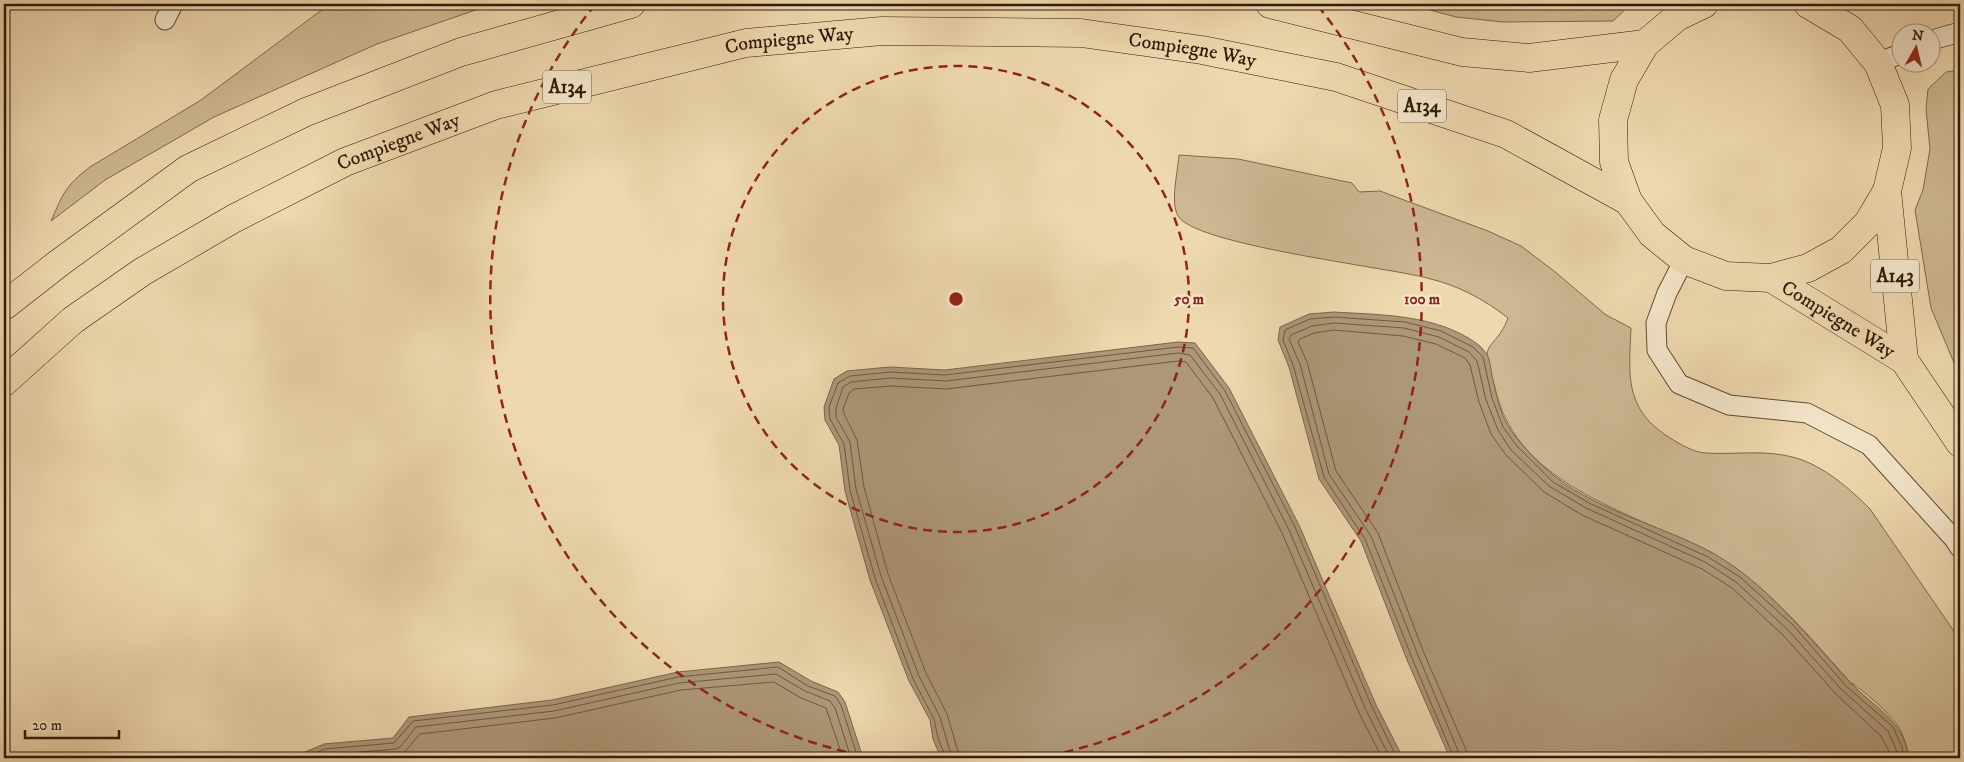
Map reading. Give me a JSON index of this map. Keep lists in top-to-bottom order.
{
  "streets": {
    "highway": ["Compiegne Way", "A134", "A143"]
  },
  "scale_bar": "20 m",
  "north": "top",
  "rings": ["50 m", "100 m"]
}
